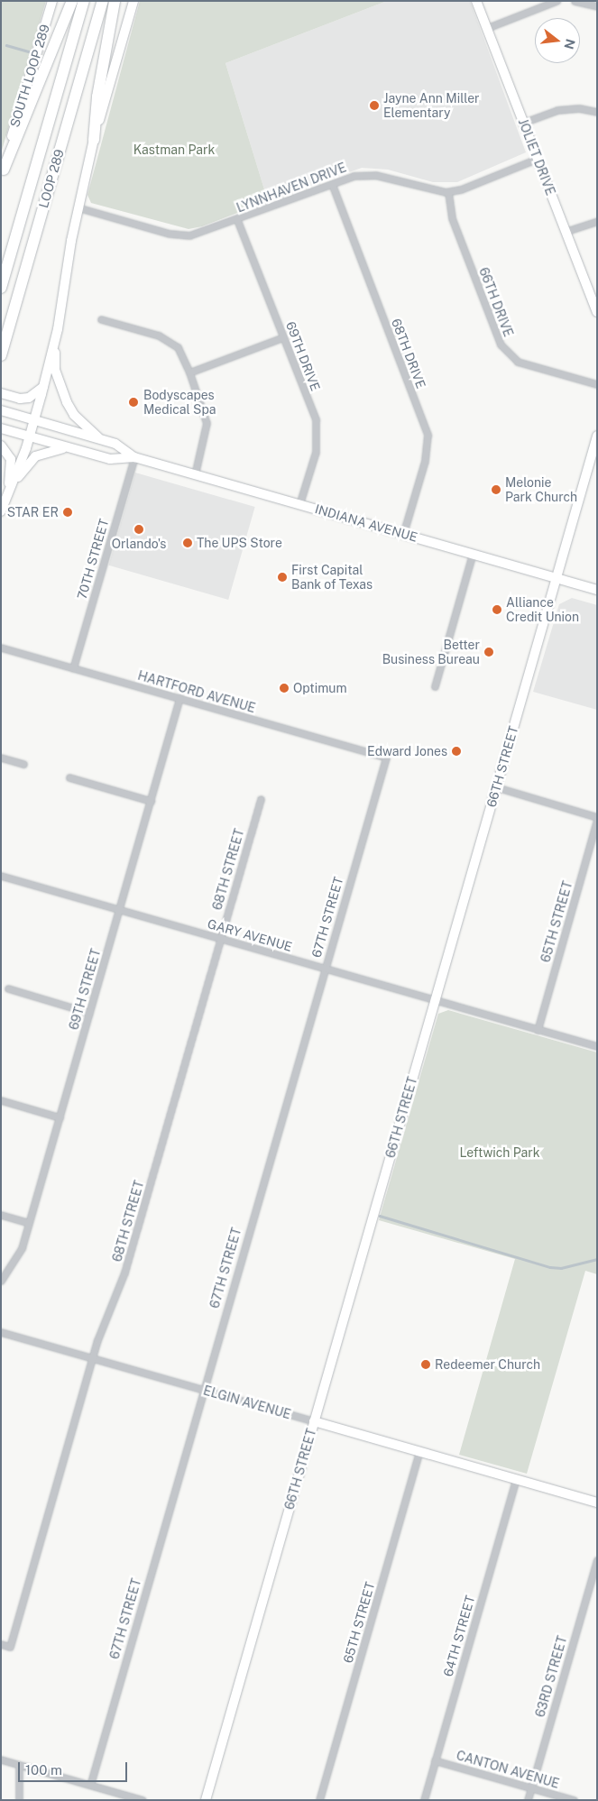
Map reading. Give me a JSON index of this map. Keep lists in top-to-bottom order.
{
  "streets": {
    "highway": ["LOOP 289"],
    "street": [
      "SOUTH LOOP 289",
      "JOLIET DRIVE",
      "LYNNHAVEN DRIVE",
      "66TH DRIVE",
      "68TH DRIVE",
      "69TH DRIVE",
      "INDIANA AVENUE",
      "70TH STREET",
      "HARTFORD AVENUE",
      "66TH STREET",
      "68TH STREET",
      "67TH STREET",
      "65TH STREET",
      "GARY AVENUE",
      "69TH STREET",
      "ELGIN AVENUE",
      "64TH STREET",
      "63RD STREET",
      "CANTON AVENUE"
    ]
  },
  "crossings": [
    ["LYNNHAVEN DRIVE", "66TH DRIVE"],
    ["LYNNHAVEN DRIVE", "68TH DRIVE"],
    ["LYNNHAVEN DRIVE", "69TH DRIVE"],
    ["68TH DRIVE", "INDIANA AVENUE"],
    ["69TH DRIVE", "INDIANA AVENUE"],
    ["INDIANA AVENUE", "70TH STREET"],
    ["INDIANA AVENUE", "66TH STREET"],
    ["70TH STREET", "HARTFORD AVENUE"],
    ["HARTFORD AVENUE", "67TH STREET"],
    ["HARTFORD AVENUE", "69TH STREET"],
    ["66TH STREET", "GARY AVENUE"],
    ["66TH STREET", "ELGIN AVENUE"],
    ["68TH STREET", "GARY AVENUE"],
    ["68TH STREET", "ELGIN AVENUE"],
    ["67TH STREET", "GARY AVENUE"],
    ["67TH STREET", "ELGIN AVENUE"],
    ["65TH STREET", "GARY AVENUE"],
    ["65TH STREET", "ELGIN AVENUE"],
    ["GARY AVENUE", "69TH STREET"],
    ["ELGIN AVENUE", "64TH STREET"],
    ["64TH STREET", "CANTON AVENUE"],
    ["63RD STREET", "CANTON AVENUE"]
  ],
  "parks": ["Kastman Park", "Leftwich Park"],
  "places": [
    "Jayne Ann Miller Elementary",
    "Bodyscapes Medical Spa",
    "Melonie Park Church",
    "STAR ER",
    "Orlando's",
    "The UPS Store",
    "First Capital Bank of Texas",
    "Alliance Credit Union",
    "Better Business Bureau",
    "Optimum",
    "Edward Jones",
    "Redeemer Church"
  ],
  "scale_bar": "100 m",
  "north": "right"
}
